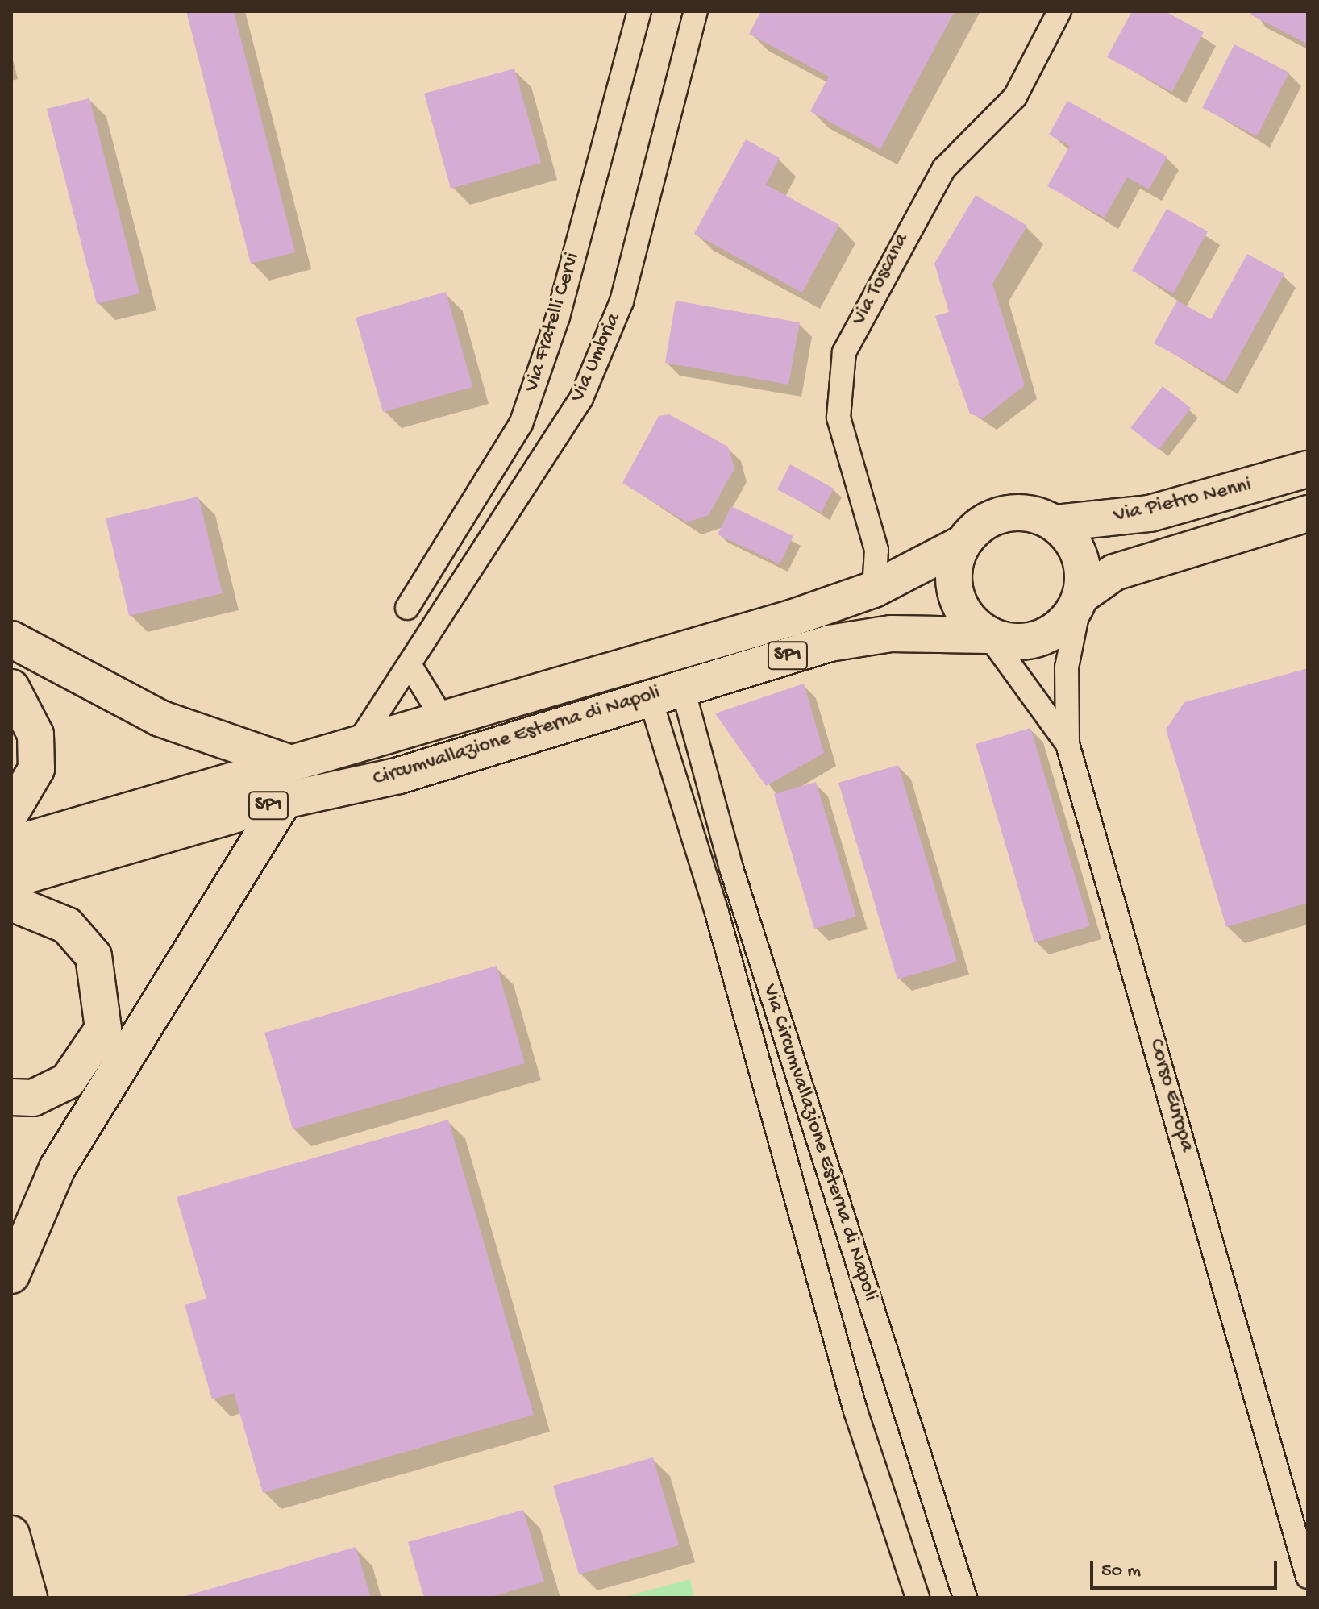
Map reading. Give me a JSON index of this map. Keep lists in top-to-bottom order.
{
  "streets": {
    "main road": ["Via Pietro Nenni", "SP1", "Circumvallazione Esterna di Napoli"],
    "street": [
      "Via Toscana",
      "Via Fratelli Cervi",
      "Via Umbria",
      "Corso Europa",
      "Via Circumvallazione Esterna di Napoli"
    ]
  },
  "crossings": [
    ["Via Toscana", "Circumvallazione Esterna di Napoli"],
    ["Via Umbria", "Circumvallazione Esterna di Napoli"],
    ["Via Pietro Nenni", "Circumvallazione Esterna di Napoli"],
    ["Via Pietro Nenni", "Corso Europa"],
    ["Circumvallazione Esterna di Napoli", "Corso Europa"],
    ["Circumvallazione Esterna di Napoli", "Via Circumvallazione Esterna di Napoli"]
  ],
  "scale_bar": "50 m"
}
